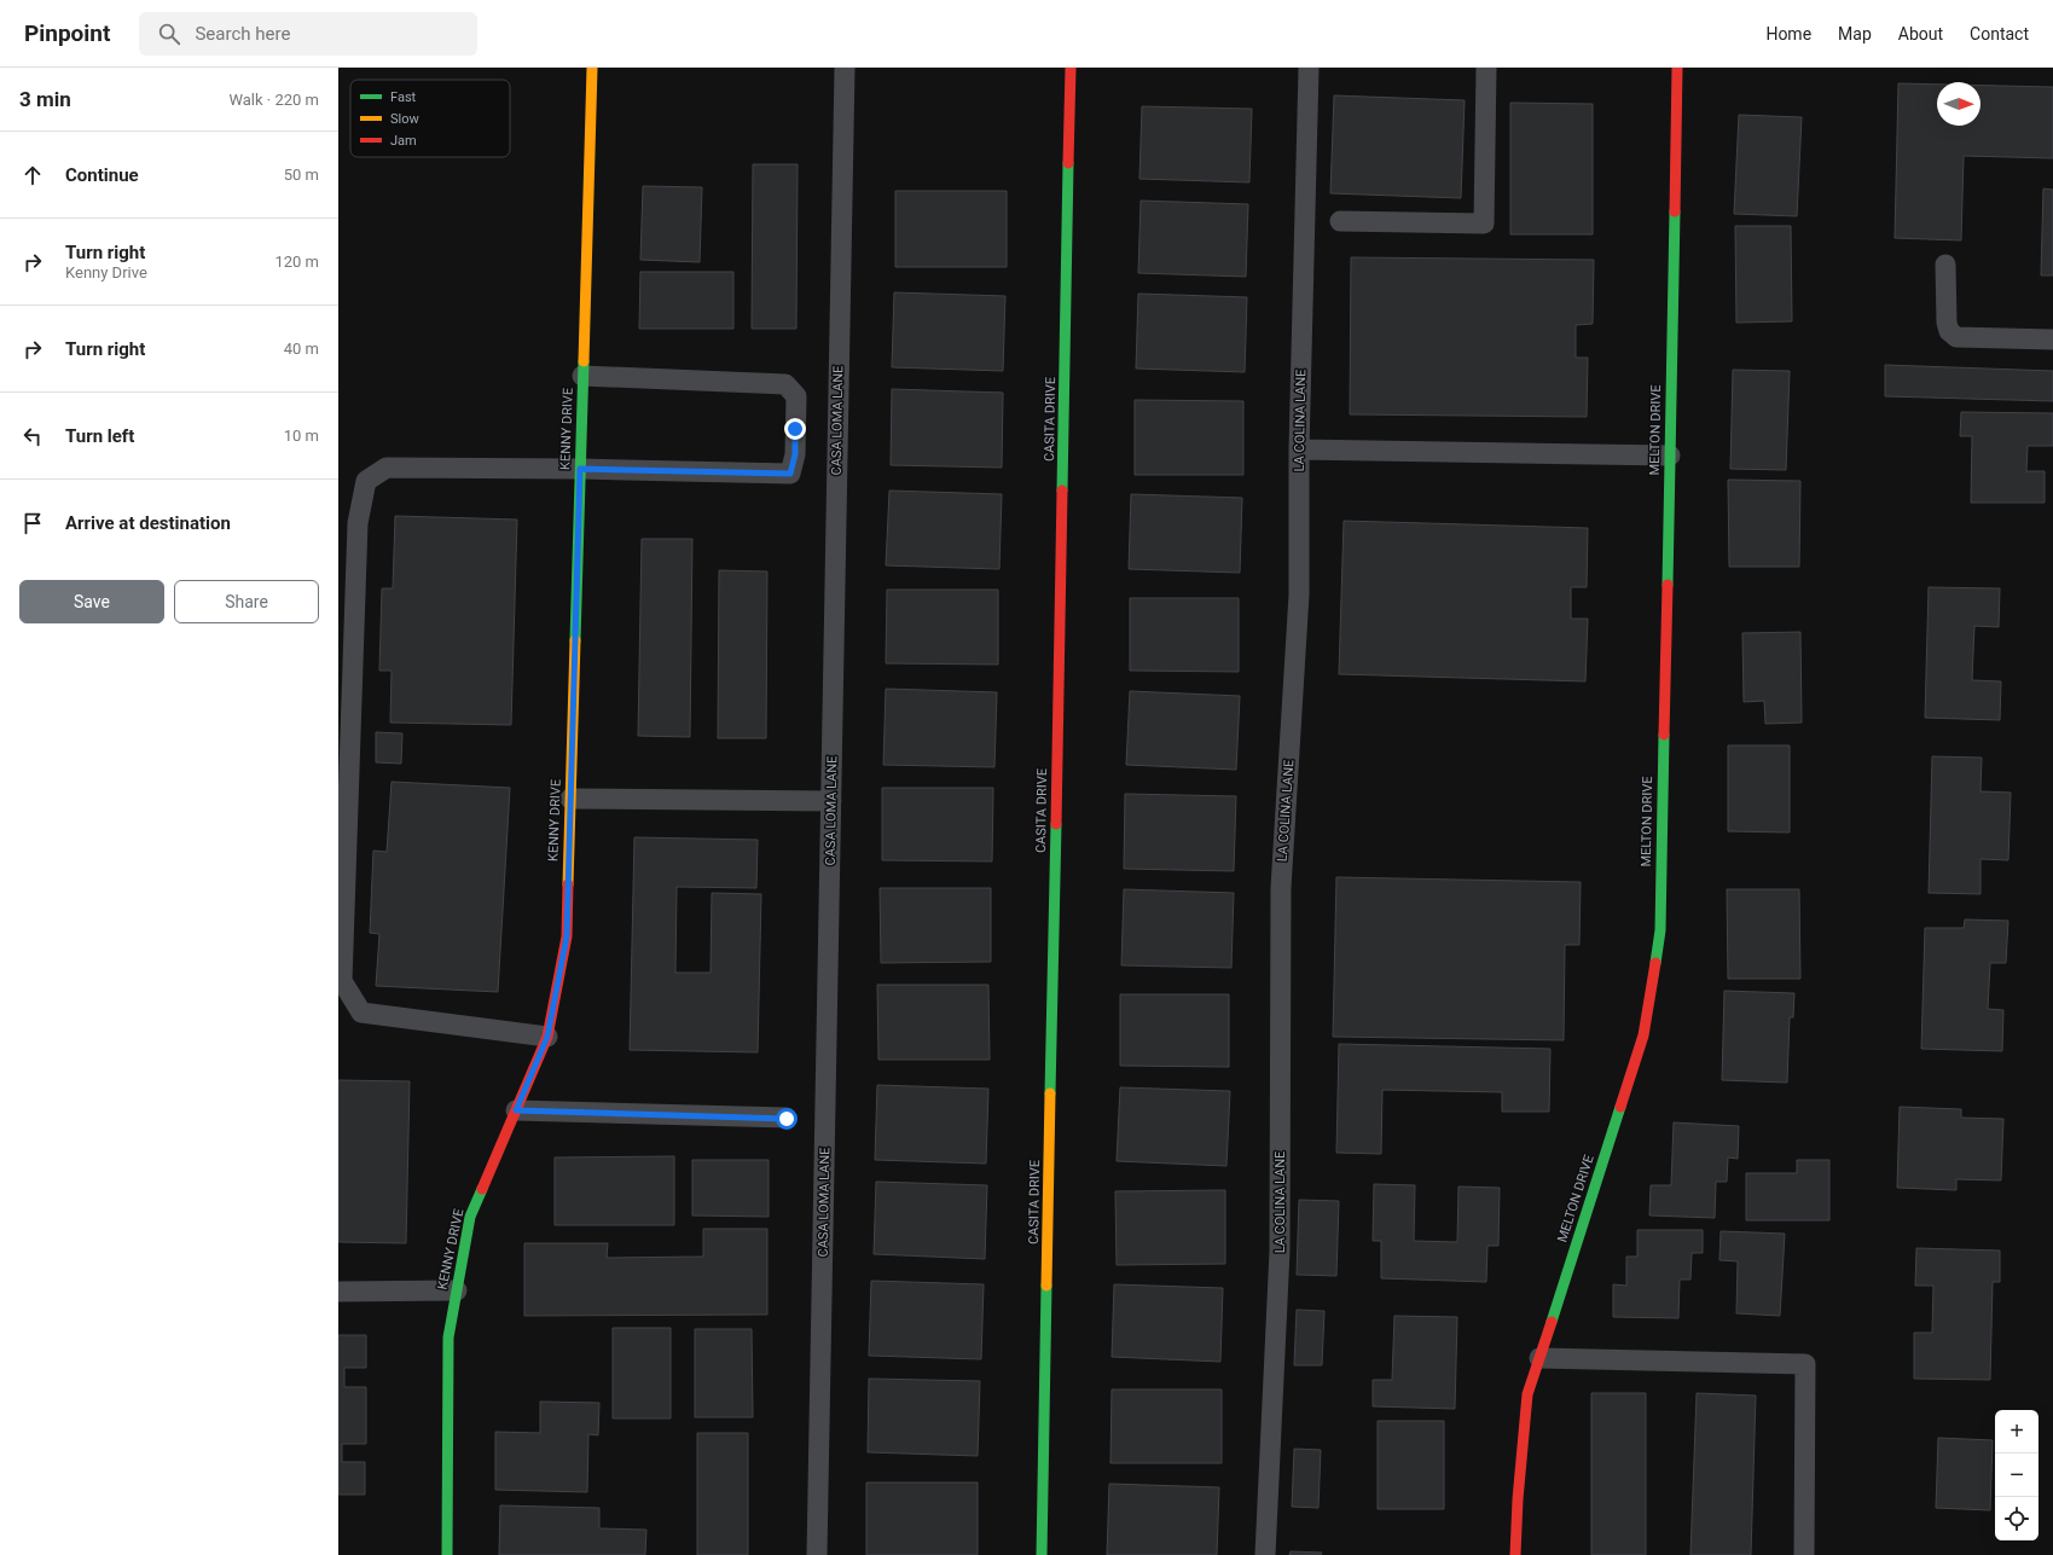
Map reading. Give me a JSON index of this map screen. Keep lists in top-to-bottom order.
{
  "streets": {
    "street": ["CASITA DRIVE", "KENNY DRIVE", "MELTON DRIVE"],
    "lane": ["CASA LOMA LANE", "LA COLINA LANE"]
  },
  "legend": ["Fast", "Slow", "Jam"],
  "north": "right",
  "page": {
    "header": "Pinpoint",
    "search": "Search here",
    "nav": [
      "Home",
      "Map",
      "About",
      "Contact"
    ],
    "heading": ["3 min", "Walk · 220 m"],
    "list": [
      ["Continue", "50 m"],
      ["Turn right", "Kenny Drive", "120 m"],
      ["Turn right", "40 m"],
      ["Turn left", "10 m"],
      "Arrive at destination"
    ],
    "buttons": ["Save", "Share"],
    "map_buttons": ["+", "−"]
  }
}
